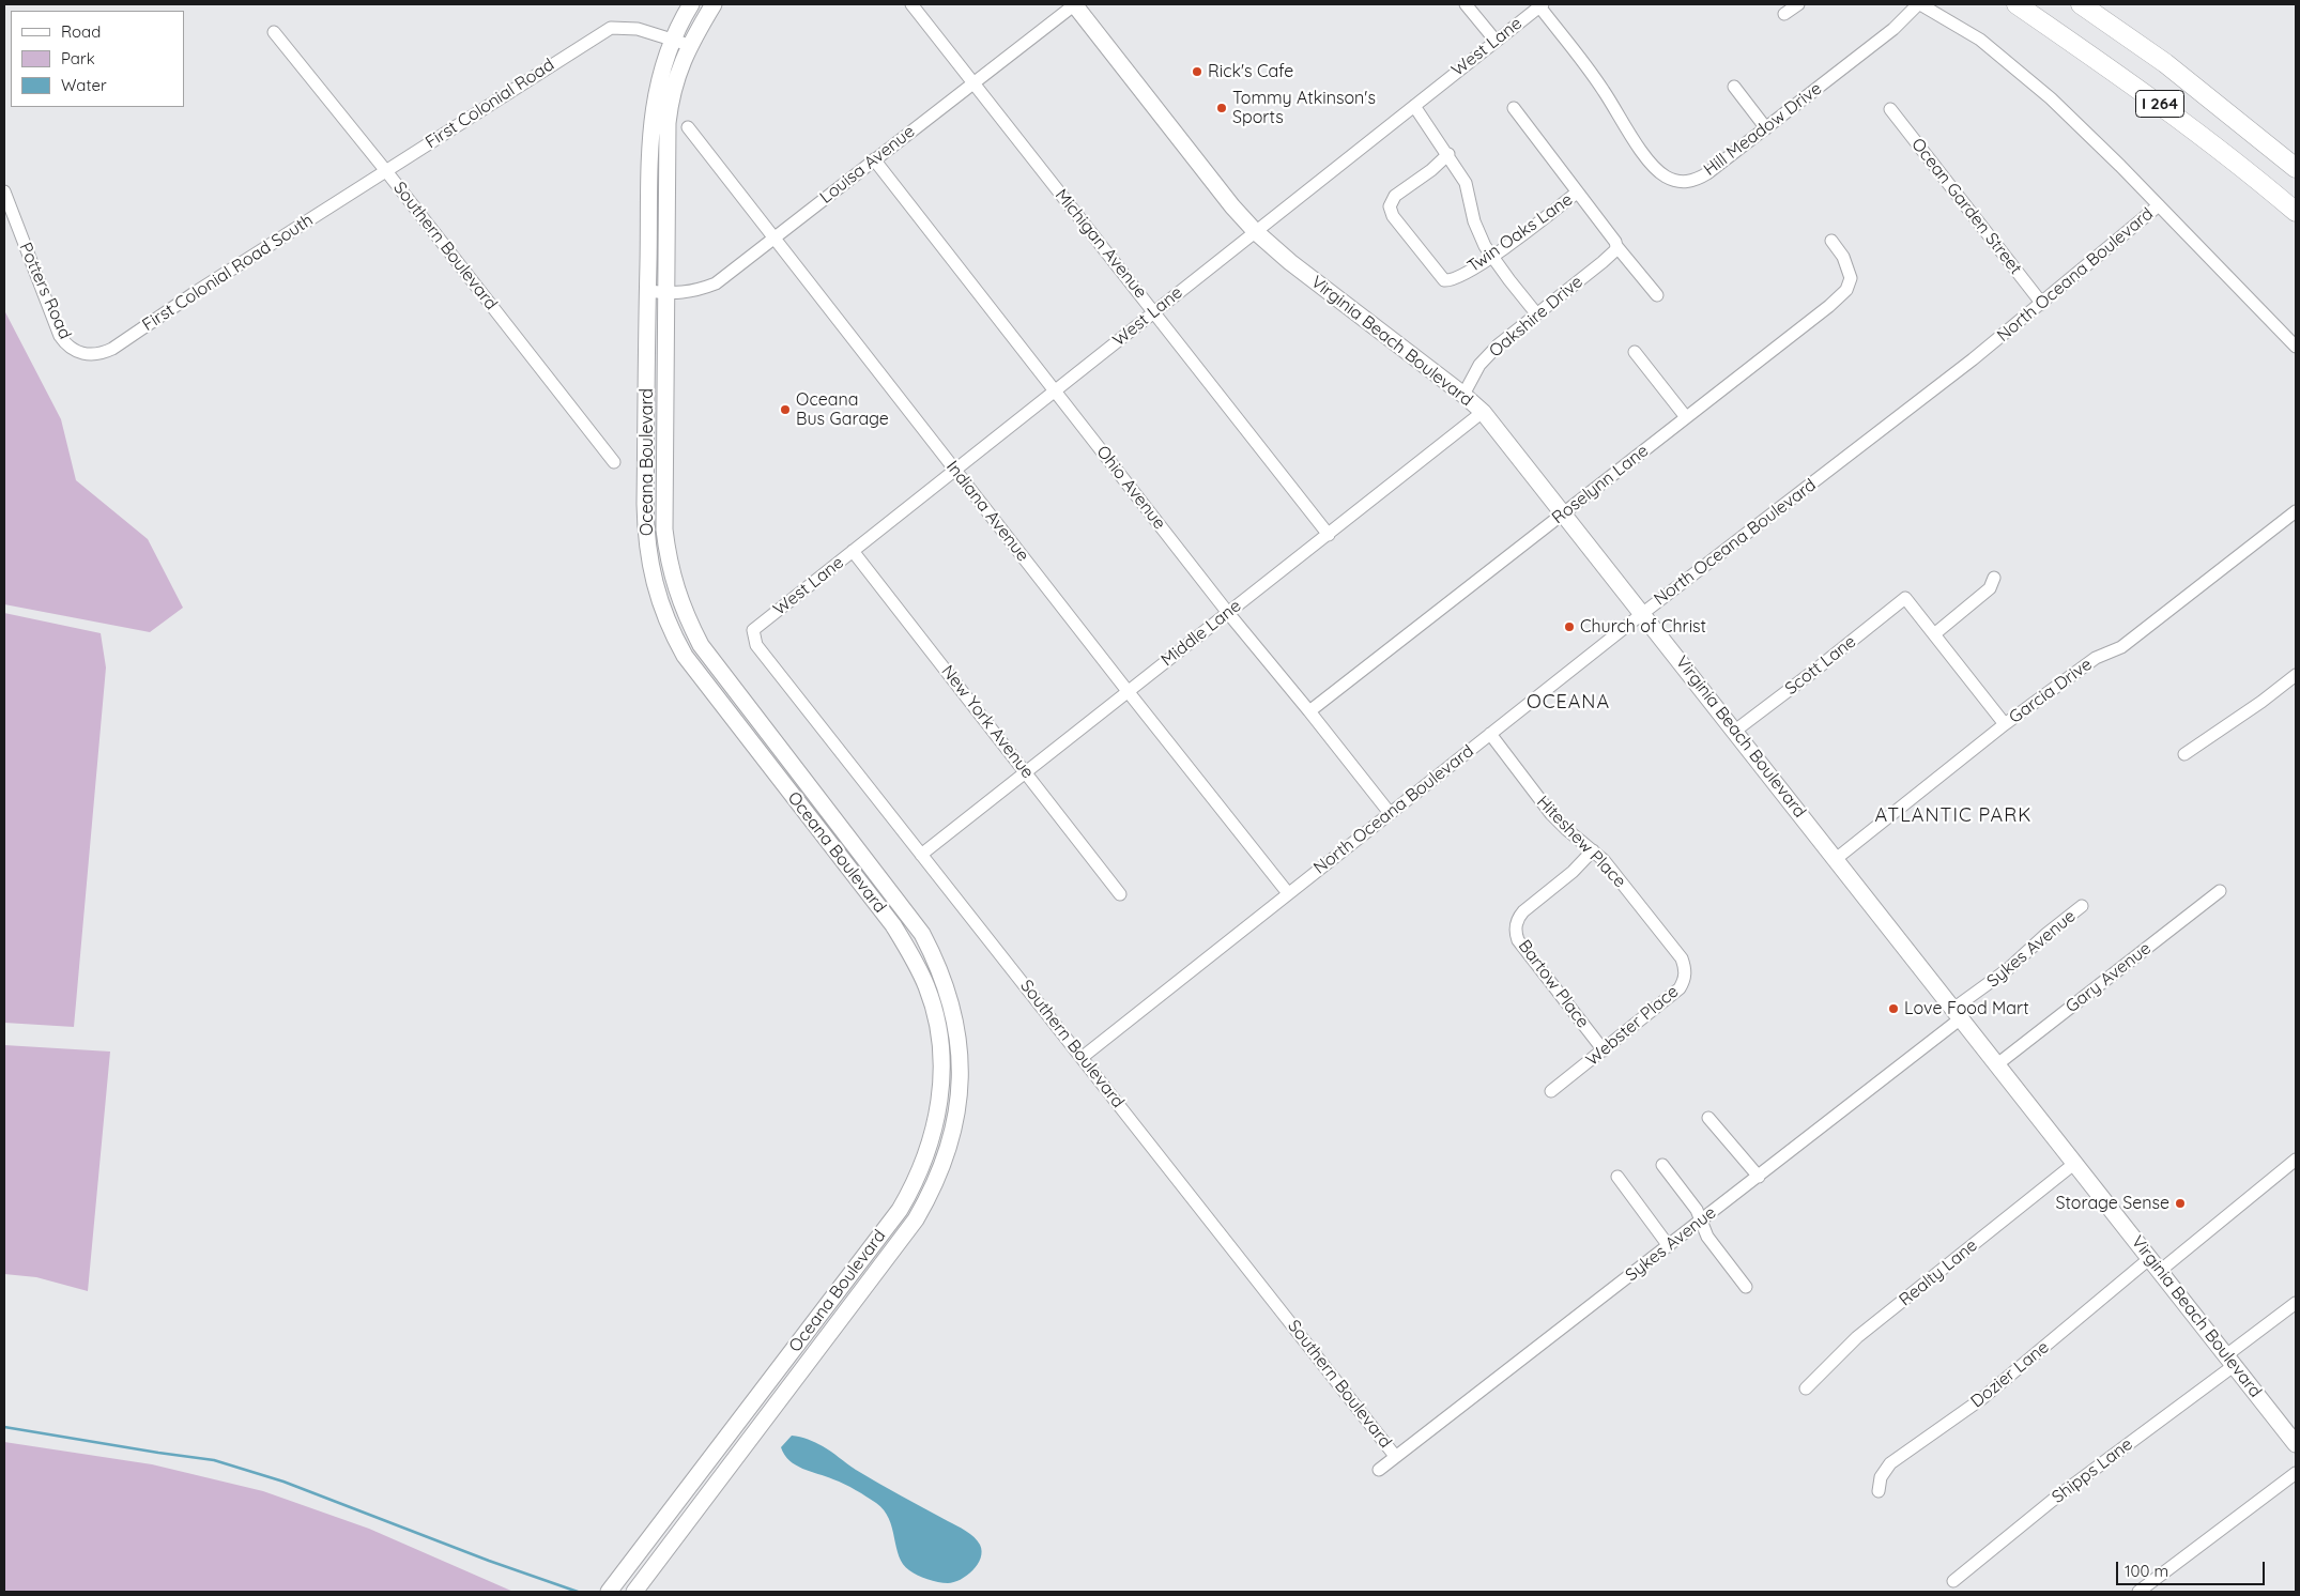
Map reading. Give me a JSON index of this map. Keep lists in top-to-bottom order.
{
  "streets": {
    "highway": ["I 264"],
    "main road": ["Virginia Beach Boulevard", "Oceana Boulevard"],
    "street": [
      "West Lane",
      "First Colonial Road",
      "Hill Meadow Drive",
      "Louisa Avenue",
      "Ocean Garden Street",
      "Twin Oaks Lane",
      "Michigan Avenue",
      "Southern Boulevard",
      "First Colonial Road South",
      "North Oceana Boulevard",
      "Potters Road",
      "Oakshire Drive",
      "Roselynn Lane",
      "Ohio Avenue",
      "Indiana Avenue",
      "Middle Lane",
      "Scott Lane",
      "Garcia Drive",
      "New York Avenue",
      "Hiteshew Place",
      "Sykes Avenue",
      "Gary Avenue",
      "Bartow Place",
      "Webster Place",
      "Realty Lane",
      "Dozier Lane",
      "Shipps Lane"
    ]
  },
  "crossings": [
    ["West Lane", "Hill Meadow Drive"],
    ["West Lane", "Michigan Avenue"],
    ["West Lane", "Southern Boulevard"],
    ["West Lane", "Virginia Beach Boulevard"],
    ["West Lane", "Ohio Avenue"],
    ["West Lane", "Indiana Avenue"],
    ["West Lane", "New York Avenue"],
    ["First Colonial Road", "Southern Boulevard"],
    ["First Colonial Road", "First Colonial Road South"],
    ["First Colonial Road", "Oceana Boulevard"],
    ["Louisa Avenue", "Michigan Avenue"],
    ["Louisa Avenue", "Virginia Beach Boulevard"],
    ["Louisa Avenue", "Oceana Boulevard"],
    ["Louisa Avenue", "Ohio Avenue"],
    ["Louisa Avenue", "Indiana Avenue"],
    ["Ocean Garden Street", "North Oceana Boulevard"],
    ["Twin Oaks Lane", "Oakshire Drive"],
    ["Michigan Avenue", "Middle Lane"],
    ["Southern Boulevard", "North Oceana Boulevard"],
    ["Southern Boulevard", "Middle Lane"],
    ["Southern Boulevard", "Sykes Avenue"],
    ["First Colonial Road South", "Potters Road"],
    ["North Oceana Boulevard", "Virginia Beach Boulevard"],
    ["North Oceana Boulevard", "Ohio Avenue"],
    ["North Oceana Boulevard", "Indiana Avenue"],
    ["North Oceana Boulevard", "Hiteshew Place"],
    ["Oakshire Drive", "Virginia Beach Boulevard"],
    ["Virginia Beach Boulevard", "Roselynn Lane"],
    ["Virginia Beach Boulevard", "Middle Lane"],
    ["Virginia Beach Boulevard", "Scott Lane"],
    ["Virginia Beach Boulevard", "Garcia Drive"],
    ["Virginia Beach Boulevard", "Sykes Avenue"],
    ["Virginia Beach Boulevard", "Gary Avenue"],
    ["Virginia Beach Boulevard", "Realty Lane"],
    ["Virginia Beach Boulevard", "Dozier Lane"],
    ["Virginia Beach Boulevard", "Shipps Lane"],
    ["Roselynn Lane", "Ohio Avenue"],
    ["Ohio Avenue", "Middle Lane"],
    ["Indiana Avenue", "Middle Lane"],
    ["Middle Lane", "New York Avenue"],
    ["Hiteshew Place", "Bartow Place"],
    ["Hiteshew Place", "Webster Place"],
    ["Bartow Place", "Webster Place"]
  ],
  "districts": ["OCEANA", "ATLANTIC PARK"],
  "places": [
    "Rick's Cafe",
    "Tommy Atkinson's Sports",
    "Oceana Bus Garage",
    "Church of Christ",
    "Love Food Mart",
    "Storage Sense"
  ],
  "legend": ["Road", "Park", "Water"],
  "scale_bar": "100 m"
}
